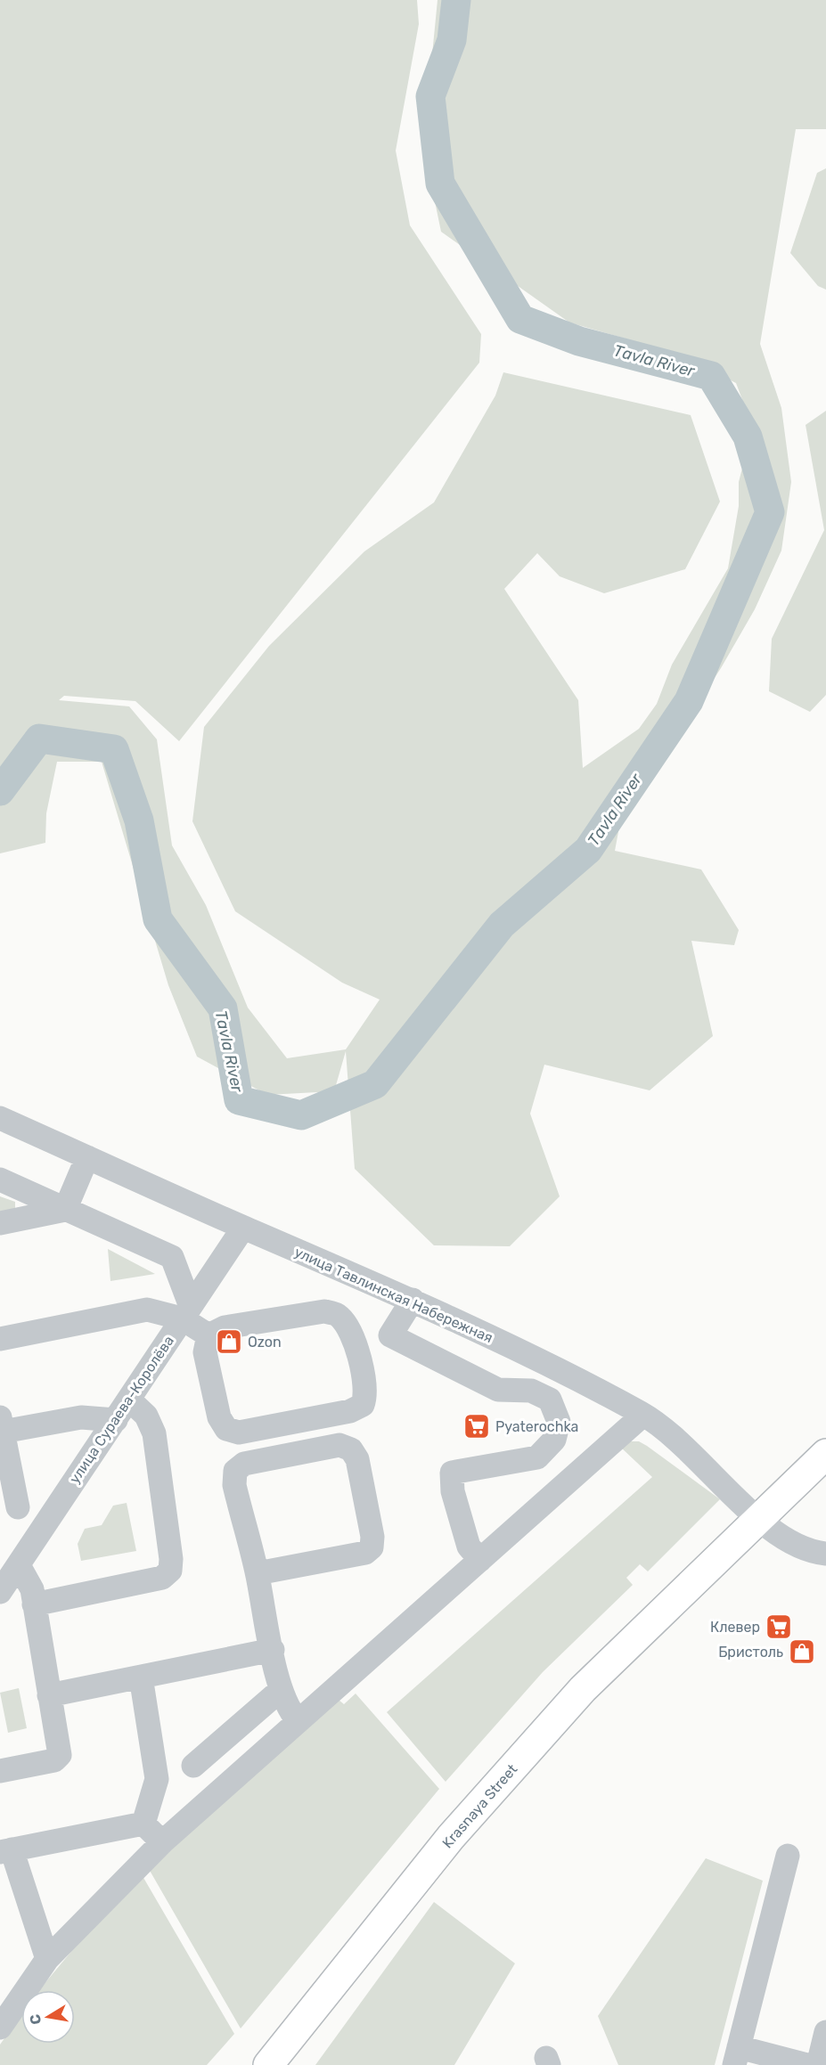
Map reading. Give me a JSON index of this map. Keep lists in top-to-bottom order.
{
  "streets": {
    "main road": ["Krasnaya Street"],
    "street": ["улица Тавлинская Набережная", "улица Сураева-Королёва"]
  },
  "crossings": [
    ["улица Тавлинская Набережная", "улица Сураева-Королёва"],
    ["улица Тавлинская Набережная", "Krasnaya Street"]
  ],
  "water": ["Tavla River"],
  "places": {
    "shop": ["Ozon", "Бристоль"],
    "supermarket": ["Pyaterochka", "Клевер"]
  },
  "north": "left"
}
